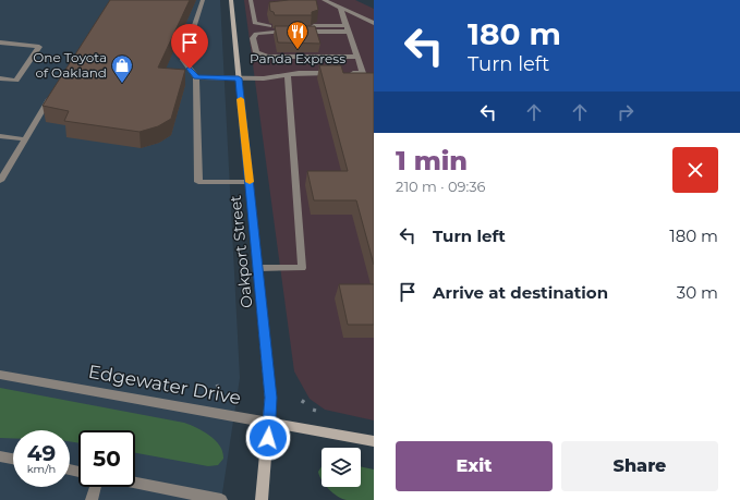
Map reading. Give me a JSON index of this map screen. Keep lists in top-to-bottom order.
{
  "streets": {
    "main road": ["Oakport Street", "Edgewater Drive"]
  },
  "crossings": [
    ["Oakport Street", "Edgewater Drive"]
  ],
  "places": {
    "restaurant": ["Panda Express"],
    "shop": ["One Toyota of Oakland"]
  },
  "page": {
    "turn": ["180 m", "Turn left"],
    "heading": ["1 min", "210 m · 09:36"],
    "list": [
      {
        "name": "Turn left",
        "value": "180 m"
      },
      {
        "name": "Arrive at destination",
        "value": "30 m"
      }
    ],
    "speed": "49 km/h",
    "limit": "50",
    "buttons": ["Exit", "Share"]
  }
}
